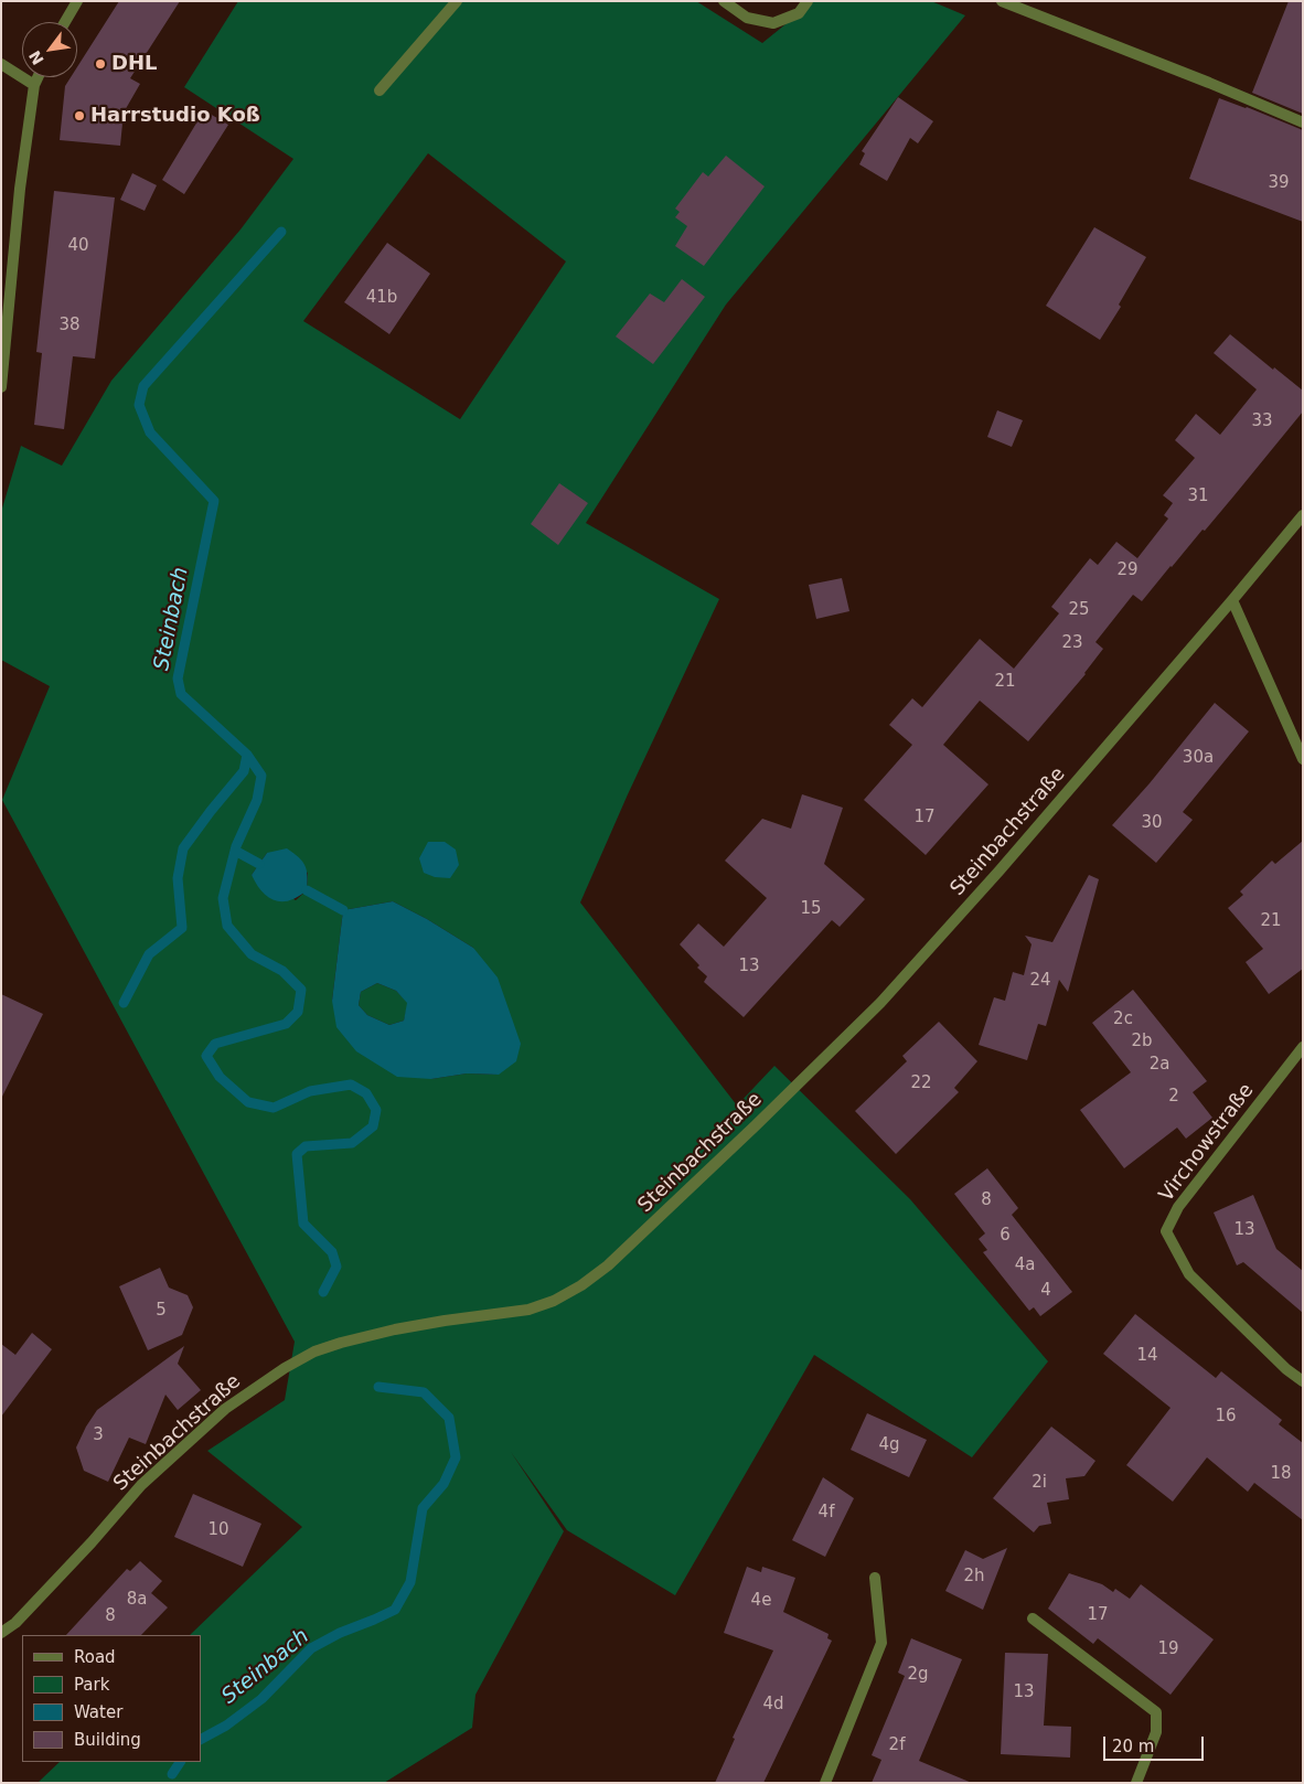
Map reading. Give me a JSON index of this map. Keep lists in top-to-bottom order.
{
  "streets": {
    "street": ["Steinbachstraße", "Virchowstraße"]
  },
  "water": ["Steinbach"],
  "places": ["DHL", "Harrstudio Koß"],
  "house_numbers": [
    "39",
    "40",
    "41b",
    "38",
    "33",
    "31",
    "29",
    "25",
    "23",
    "21",
    "30a",
    "17",
    "30",
    "15",
    "21",
    "13",
    "24",
    "2c",
    "2b",
    "2a",
    "22",
    "2",
    "8",
    "13",
    "6",
    "4a",
    "4",
    "5",
    "14",
    "16",
    "3",
    "4g",
    "18",
    "2i",
    "4f",
    "10",
    "2h",
    "8a",
    "4e",
    "17",
    "8",
    "19",
    "2g",
    "13",
    "4d",
    "2f"
  ],
  "legend": [
    "Road",
    "Park",
    "Water",
    "Building"
  ],
  "scale_bar": "20 m",
  "north": "bottom left"
}
